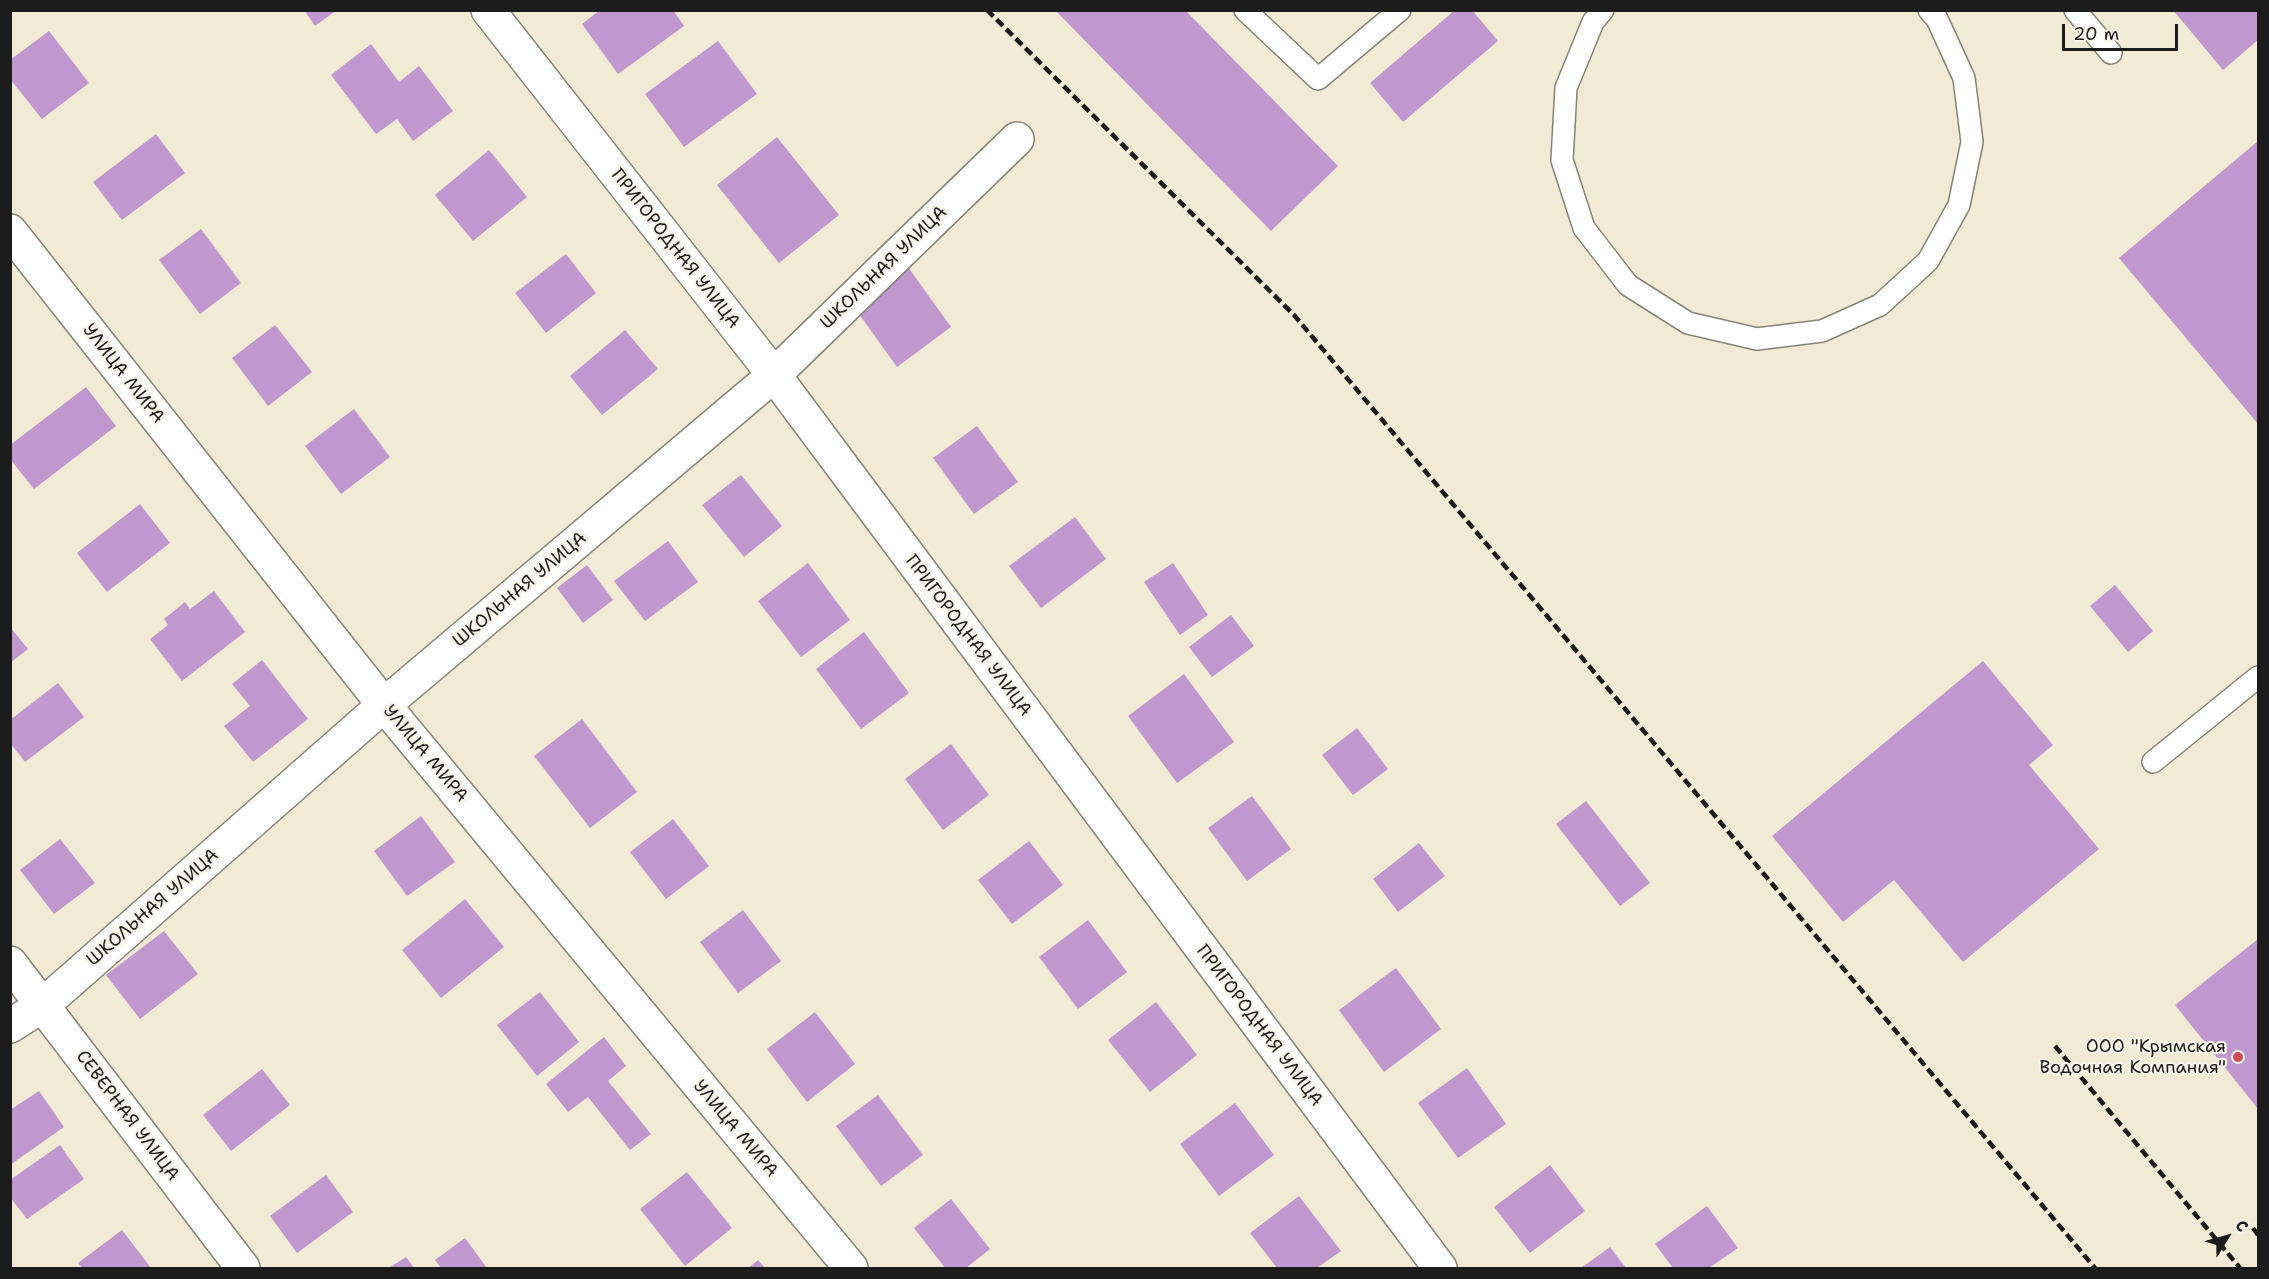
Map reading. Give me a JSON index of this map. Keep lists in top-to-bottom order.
{
  "streets": {
    "street": [
      "ПРИГОРОДНАЯ УЛИЦА",
      "ШКОЛЬНАЯ УЛИЦА",
      "УЛИЦА МИРА",
      "СЕВЕРНАЯ УЛИЦА"
    ]
  },
  "crossings": [
    ["ПРИГОРОДНАЯ УЛИЦА", "ШКОЛЬНАЯ УЛИЦА"],
    ["ШКОЛЬНАЯ УЛИЦА", "УЛИЦА МИРА"],
    ["ШКОЛЬНАЯ УЛИЦА", "СЕВЕРНАЯ УЛИЦА"]
  ],
  "places": ["ООО \"Крымская Водочная Компания\""],
  "scale_bar": "20 m",
  "north": "top right"
}
